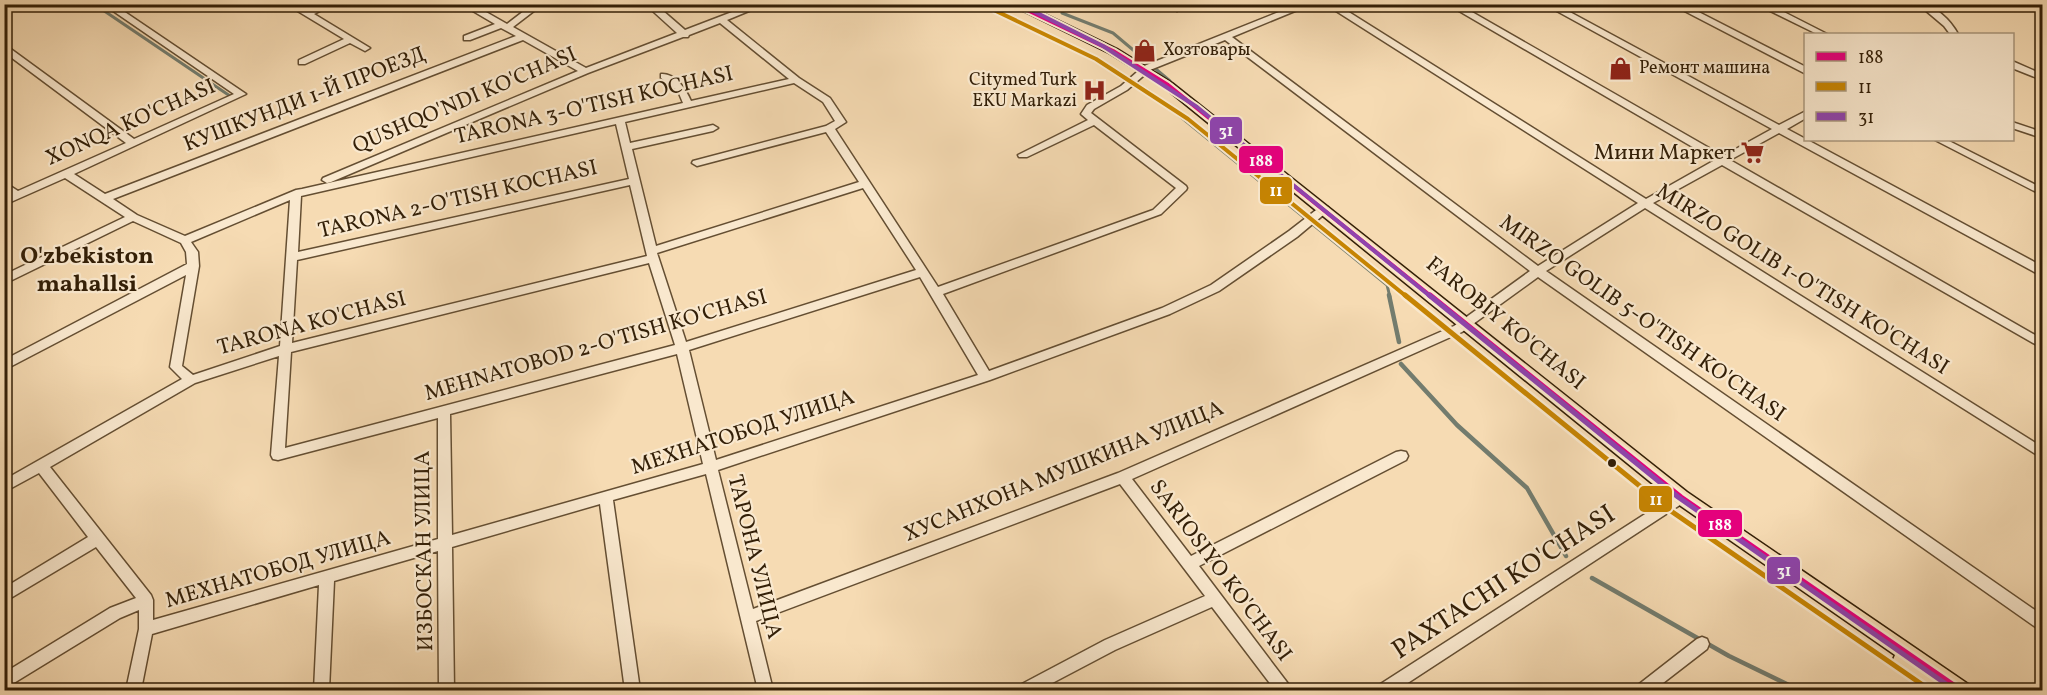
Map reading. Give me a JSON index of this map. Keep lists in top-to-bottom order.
{
  "streets": {
    "main road": ["FAROBIY KO'CHASI"],
    "street": [
      "КУШКУНДИ 1-Й ПРОЕЗД",
      "QUSHQO'NDI KO'CHASI",
      "TARONA 3-O'TISH KOCHASI",
      "XONQA KO'CHASI",
      "TARONA 2-O'TISH KOCHASI",
      "MIRZO GOLIB 1-O'TISH KO'CHASI",
      "MIRZO GOLIB 5-O'TISH KO'CHASI",
      "TARONA KO'CHASI",
      "MEHNATOBOD 2-O'TISH KO'CHASI",
      "МЕХНАТОБОД УЛИЦА",
      "ХУСАНХОНА МУШКИНА УЛИЦА",
      "ИЗБОСКАН УЛИЦА",
      "ТАРОНА УЛИЦА",
      "SARIOSIYO KO'CHASI",
      "PAXTACHI KO'CHASI"
    ]
  },
  "crossings": [
    ["QUSHQO'NDI KO'CHASI", "TARONA 3-O'TISH KOCHASI"],
    ["TARONA 3-O'TISH KOCHASI", "ТАРОНА УЛИЦА"],
    ["TARONA 2-O'TISH KOCHASI", "ТАРОНА УЛИЦА"],
    ["MIRZO GOLIB 1-O'TISH KO'CHASI", "ХУСАНХОНА МУШКИНА УЛИЦА"],
    ["MIRZO GOLIB 5-O'TISH KO'CHASI", "ХУСАНХОНА МУШКИНА УЛИЦА"],
    ["TARONA KO'CHASI", "MEHNATOBOD 2-O'TISH KO'CHASI"],
    ["TARONA KO'CHASI", "ТАРОНА УЛИЦА"],
    ["FAROBIY KO'CHASI", "МЕХНАТОБОД УЛИЦА"],
    ["FAROBIY KO'CHASI", "ХУСАНХОНА МУШКИНА УЛИЦА"],
    ["FAROBIY KO'CHASI", "PAXTACHI KO'CHASI"],
    ["MEHNATOBOD 2-O'TISH KO'CHASI", "ИЗБОСКАН УЛИЦА"],
    ["MEHNATOBOD 2-O'TISH KO'CHASI", "ТАРОНА УЛИЦА"],
    ["МЕХНАТОБОД УЛИЦА", "ИЗБОСКАН УЛИЦА"],
    ["МЕХНАТОБОД УЛИЦА", "ТАРОНА УЛИЦА"],
    ["ХУСАНХОНА МУШКИНА УЛИЦА", "ТАРОНА УЛИЦА"],
    ["ХУСАНХОНА МУШКИНА УЛИЦА", "SARIOSIYO KO'CHASI"]
  ],
  "districts": ["O'zbekiston mahallsi"],
  "places": {
    "shop": ["Хозтовары", "Ремонт машина"],
    "hospital": ["Citymed Turk EKU Markazi"],
    "supermarket": ["Мини Маркет"]
  },
  "lines": ["transit line 188", "transit line 31", "transit line 11"],
  "legend": ["188", "11", "31"]
}
